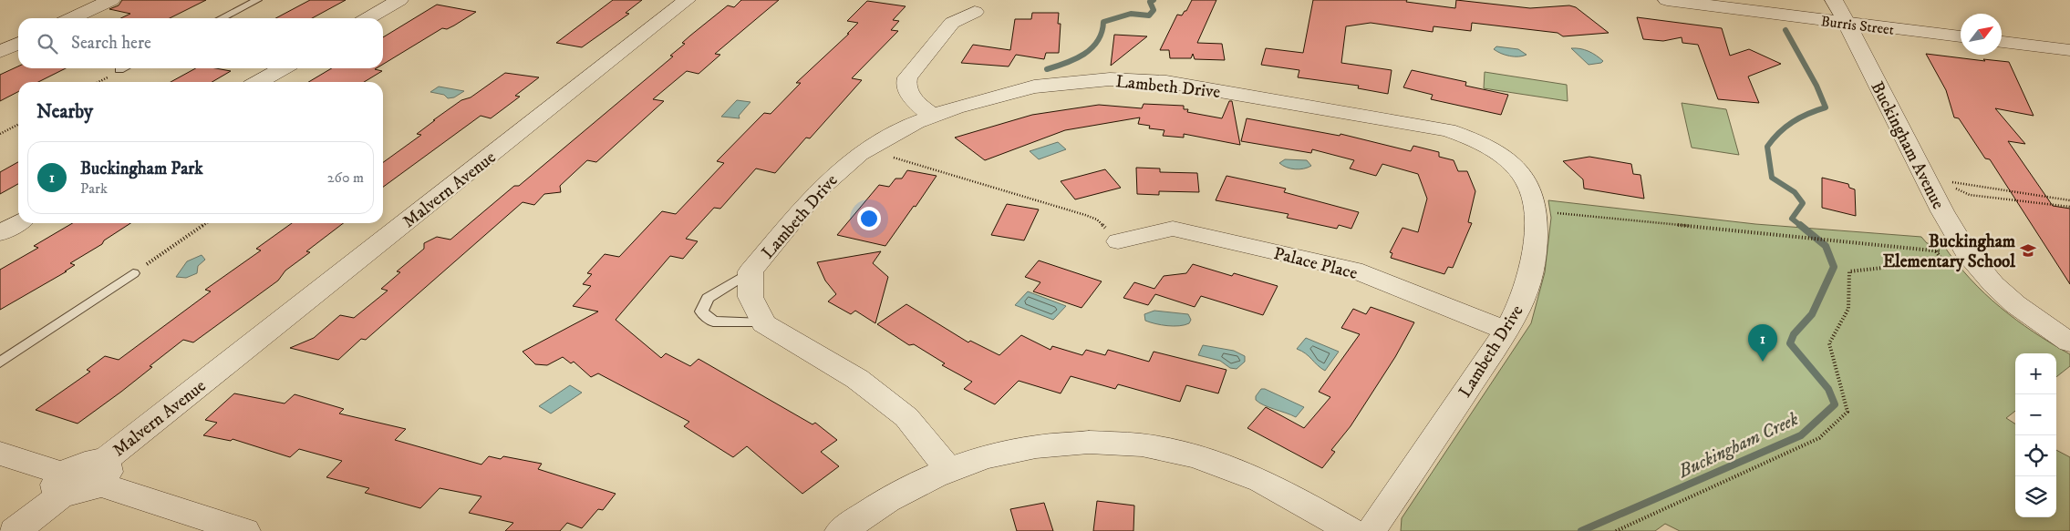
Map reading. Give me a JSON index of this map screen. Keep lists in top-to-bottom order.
{
  "streets": {
    "street": [
      "Burris Street",
      "Lambeth Drive",
      "Buckingham Avenue",
      "Malvern Avenue",
      "Palace Place"
    ]
  },
  "crossings": [
    ["Burris Street", "Buckingham Avenue"],
    ["Lambeth Drive", "Palace Place"]
  ],
  "water": ["Buckingham Creek"],
  "places": {
    "school or university": ["Buckingham Elementary School"]
  },
  "north": "top right",
  "page": {
    "search": "Search here",
    "heading": "Nearby",
    "list": [
      {
        "mark": "1",
        "name": "Buckingham Park",
        "note": "Park",
        "value": "260 m"
      }
    ],
    "pins": "1",
    "map_buttons": ["+", "−"]
  }
}
